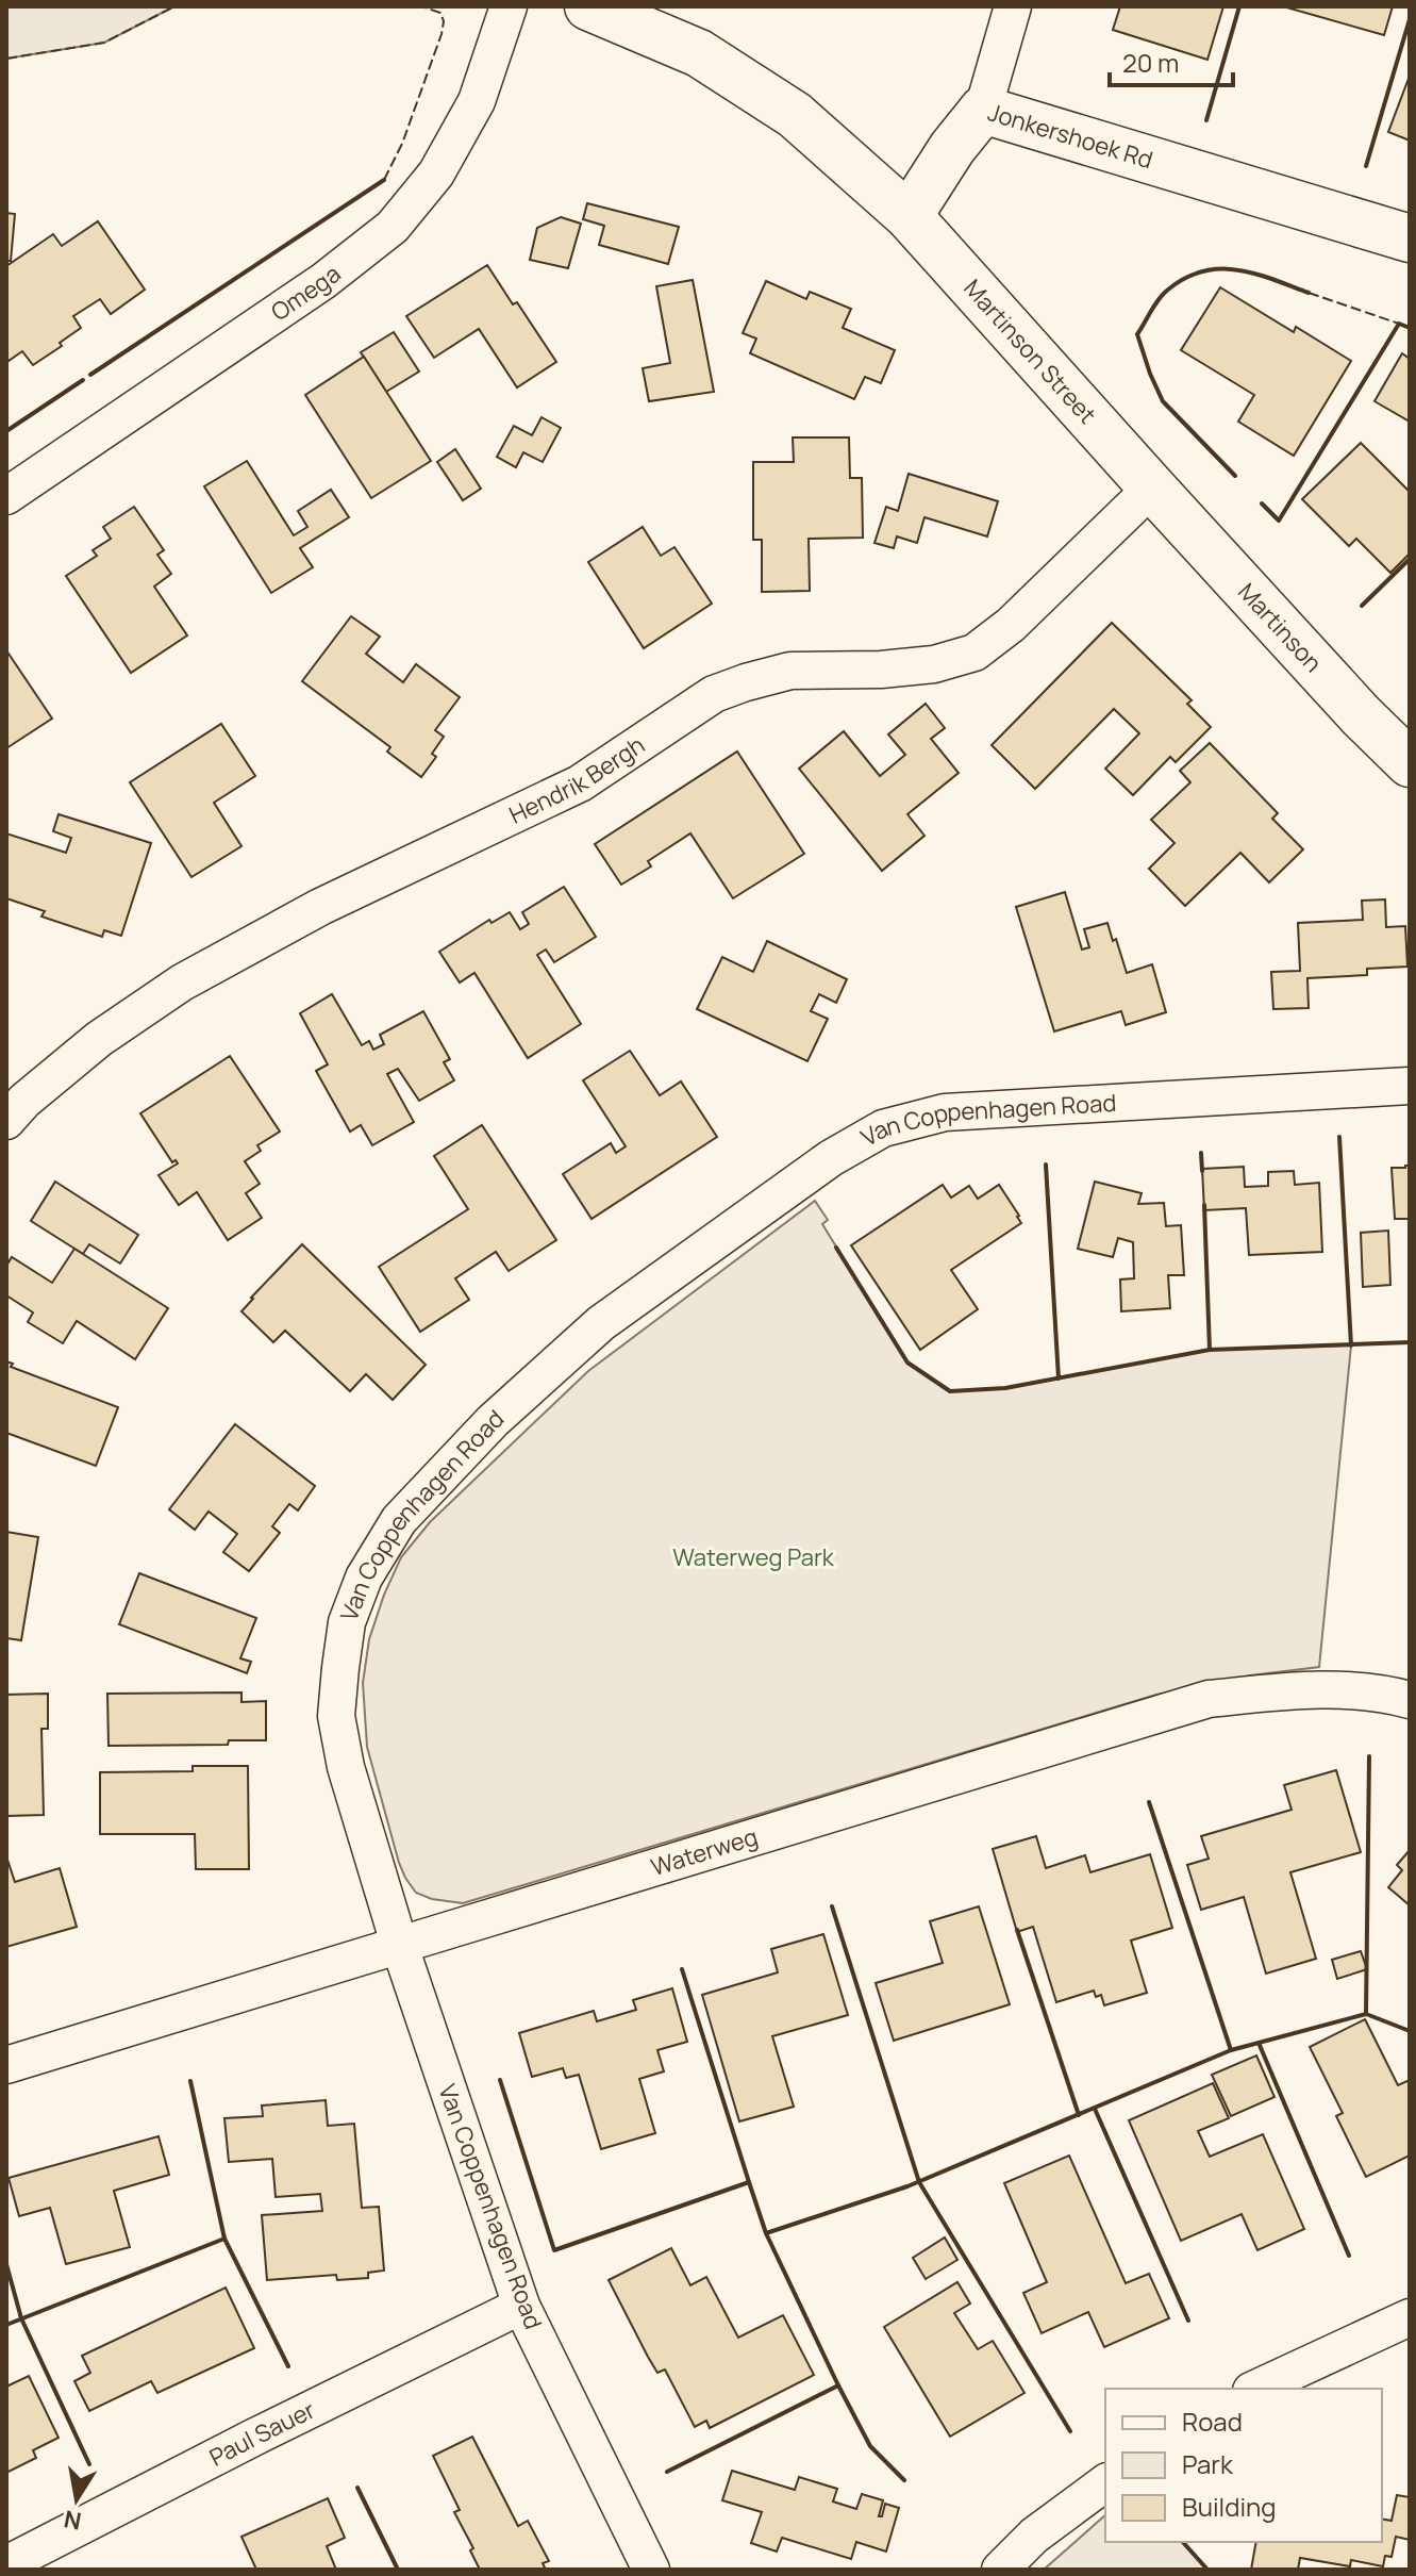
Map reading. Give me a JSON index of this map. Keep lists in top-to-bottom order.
{
  "streets": {
    "street": [
      "Jonkershoek Rd",
      "Omega",
      "Martinson Street",
      "Martinson",
      "Hendrik Bergh",
      "Van Coppenhagen Road",
      "Waterweg",
      "Paul Sauer"
    ]
  },
  "crossings": [
    ["Jonkershoek Rd", "Martinson Street"],
    ["Martinson Street", "Martinson"],
    ["Martinson Street", "Hendrik Bergh"],
    ["Martinson", "Hendrik Bergh"],
    ["Van Coppenhagen Road", "Waterweg"],
    ["Van Coppenhagen Road", "Paul Sauer"]
  ],
  "parks": ["Waterweg Park"],
  "legend": ["Road", "Park", "Building"],
  "scale_bar": "20 m",
  "north": "bottom"
}
